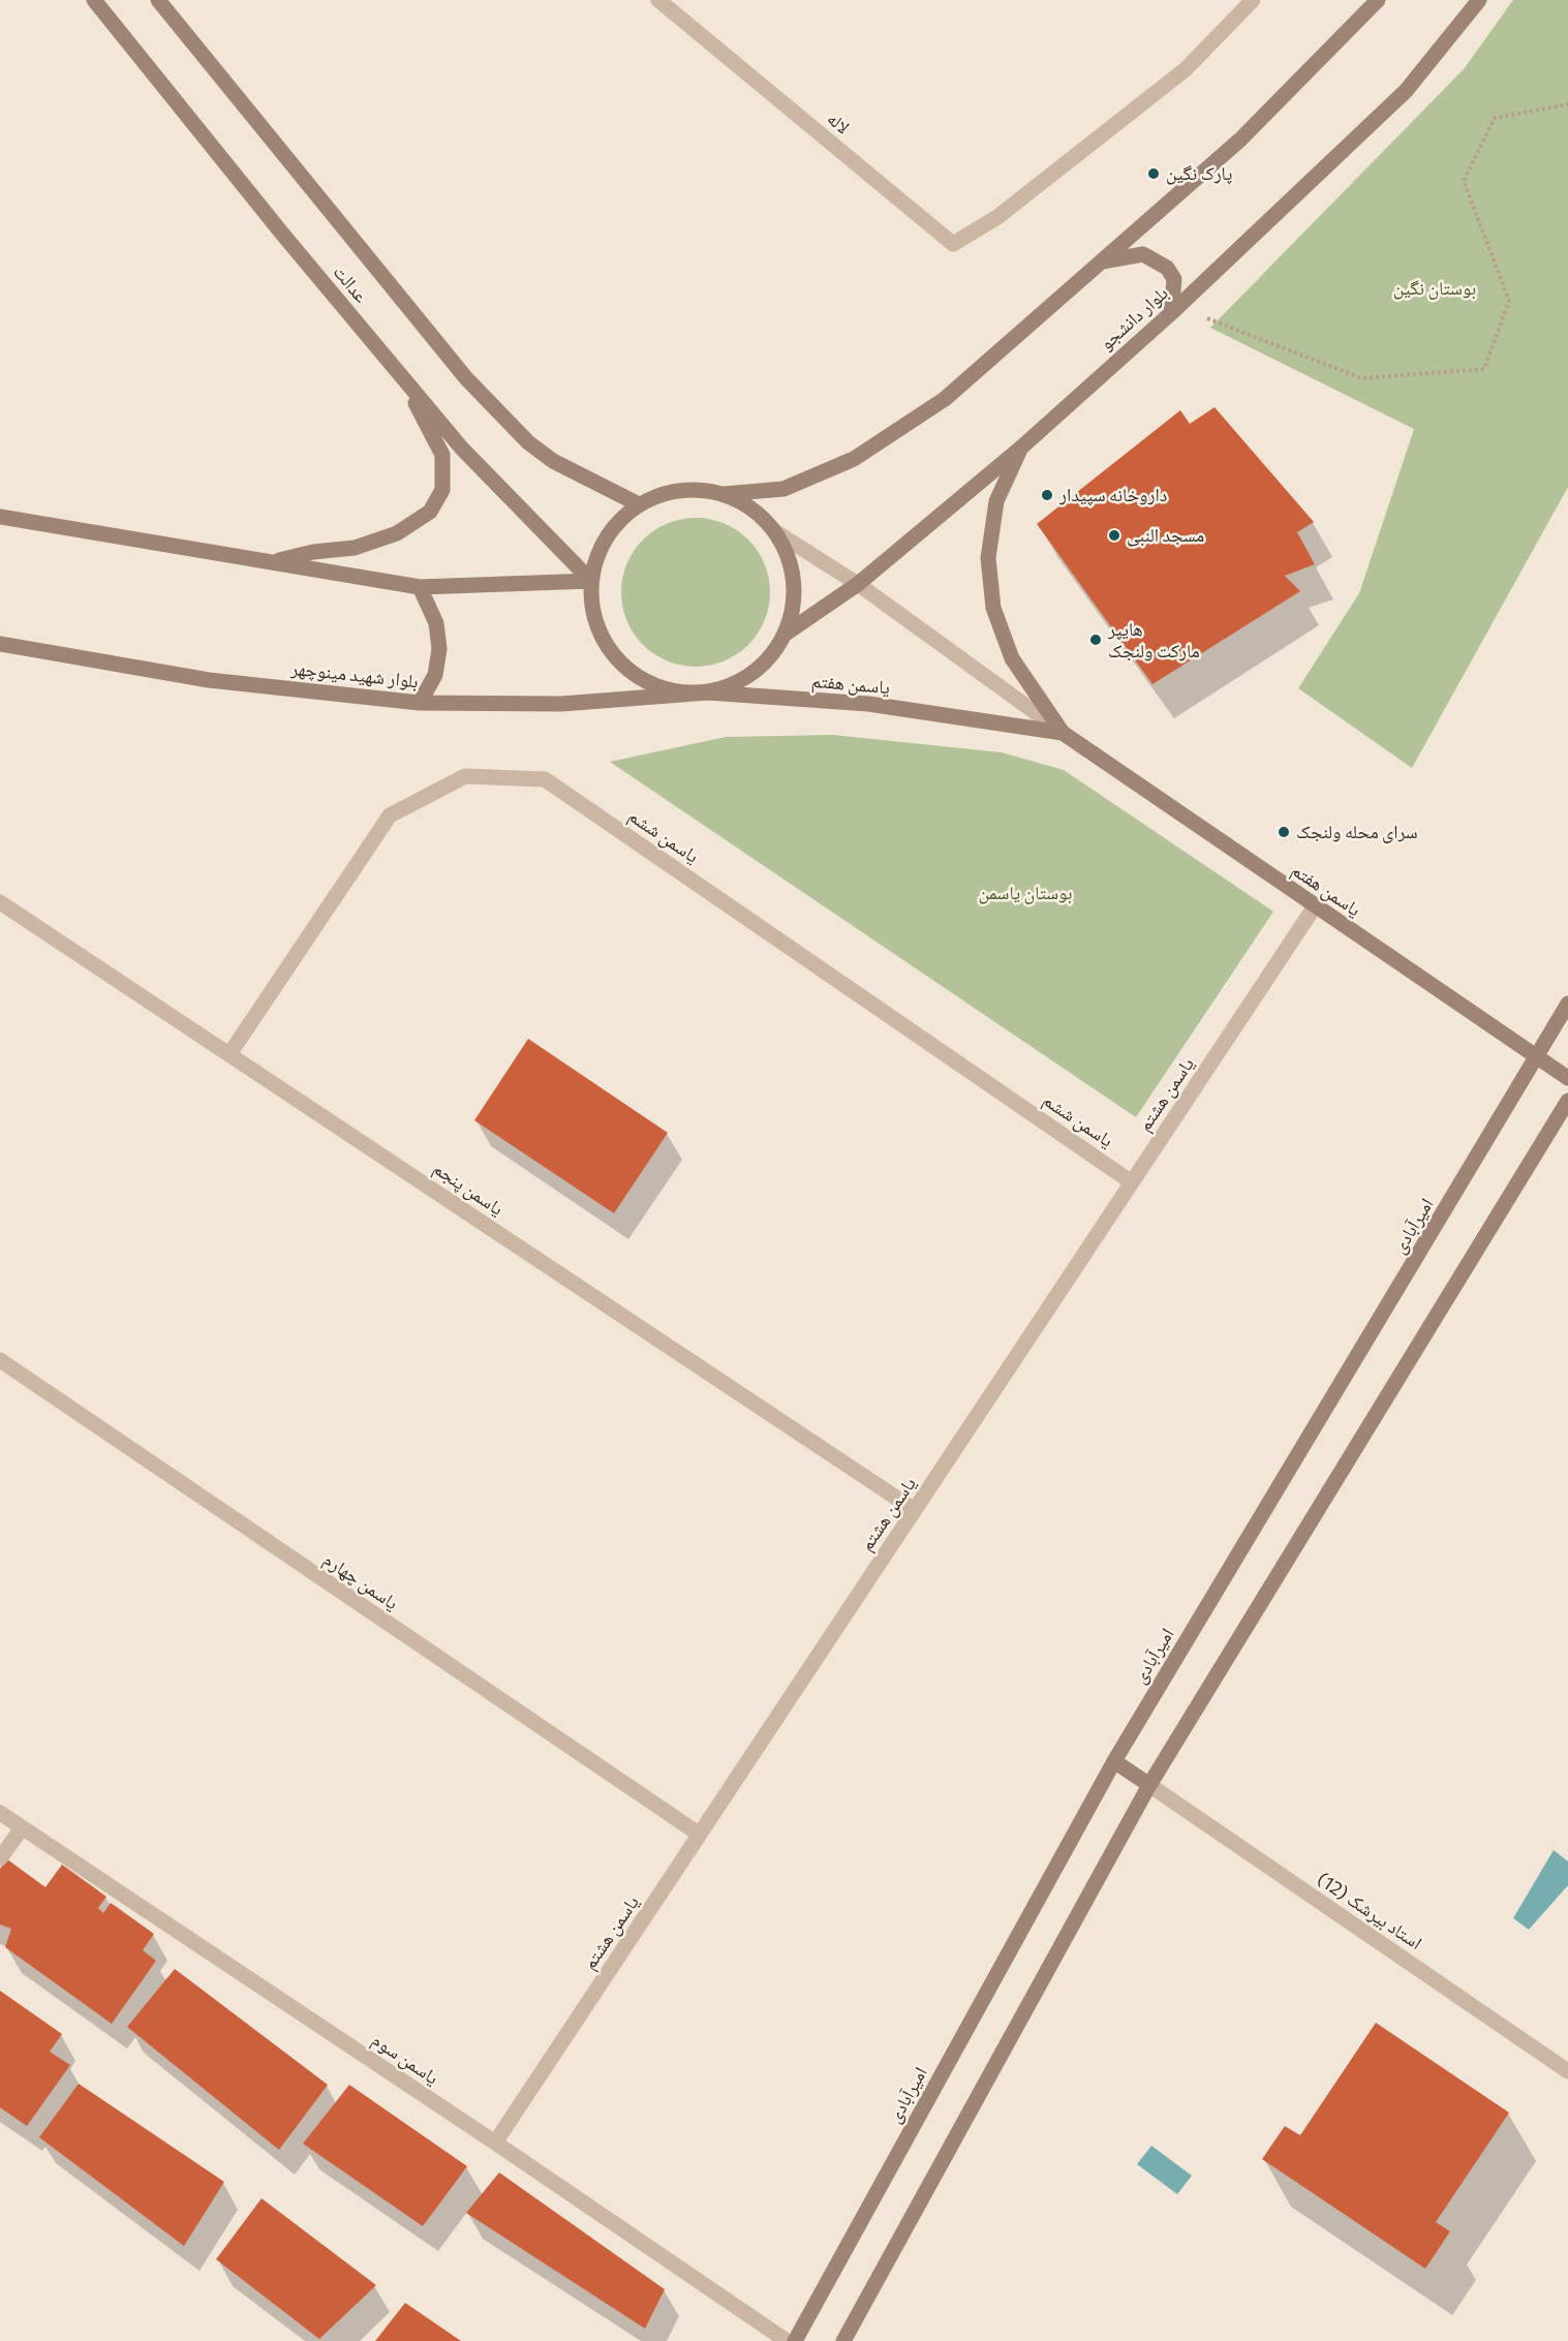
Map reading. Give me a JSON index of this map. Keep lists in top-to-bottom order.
{
  "streets": {
    "street": [
      "لاله",
      "عدالت",
      "بلوار دانشجو",
      "بلوار شهید مینوچهر",
      "یاسمن هفتم",
      "یاسمن ششم",
      "یاسمن هشتم",
      "یاسمن پنجم",
      "امیرآبادی",
      "یاسمن چهارم",
      "استاد بیرشک (12)",
      "یاسمن سوم"
    ]
  },
  "crossings": [
    ["عدالت", "بلوار دانشجو"],
    ["عدالت", "بلوار شهید مینوچهر"],
    ["عدالت", "یاسمن هفتم"],
    ["بلوار دانشجو", "بلوار شهید مینوچهر"],
    ["بلوار دانشجو", "یاسمن هفتم"],
    ["بلوار شهید مینوچهر", "یاسمن هفتم"],
    ["یاسمن هفتم", "یاسمن هشتم"],
    ["یاسمن هفتم", "امیرآبادی"],
    ["یاسمن ششم", "یاسمن هشتم"],
    ["یاسمن ششم", "یاسمن پنجم"],
    ["یاسمن هشتم", "یاسمن پنجم"],
    ["یاسمن هشتم", "یاسمن چهارم"],
    ["یاسمن هشتم", "یاسمن سوم"]
  ],
  "parks": ["بوستان نگین", "بوستان یاسمن"],
  "places": [
    "پارک نگین",
    "داروخانه سپیدار",
    "مسجد النبی",
    "هایپر مارکت ولنجک",
    "سرای محله ولنجک"
  ]
}
